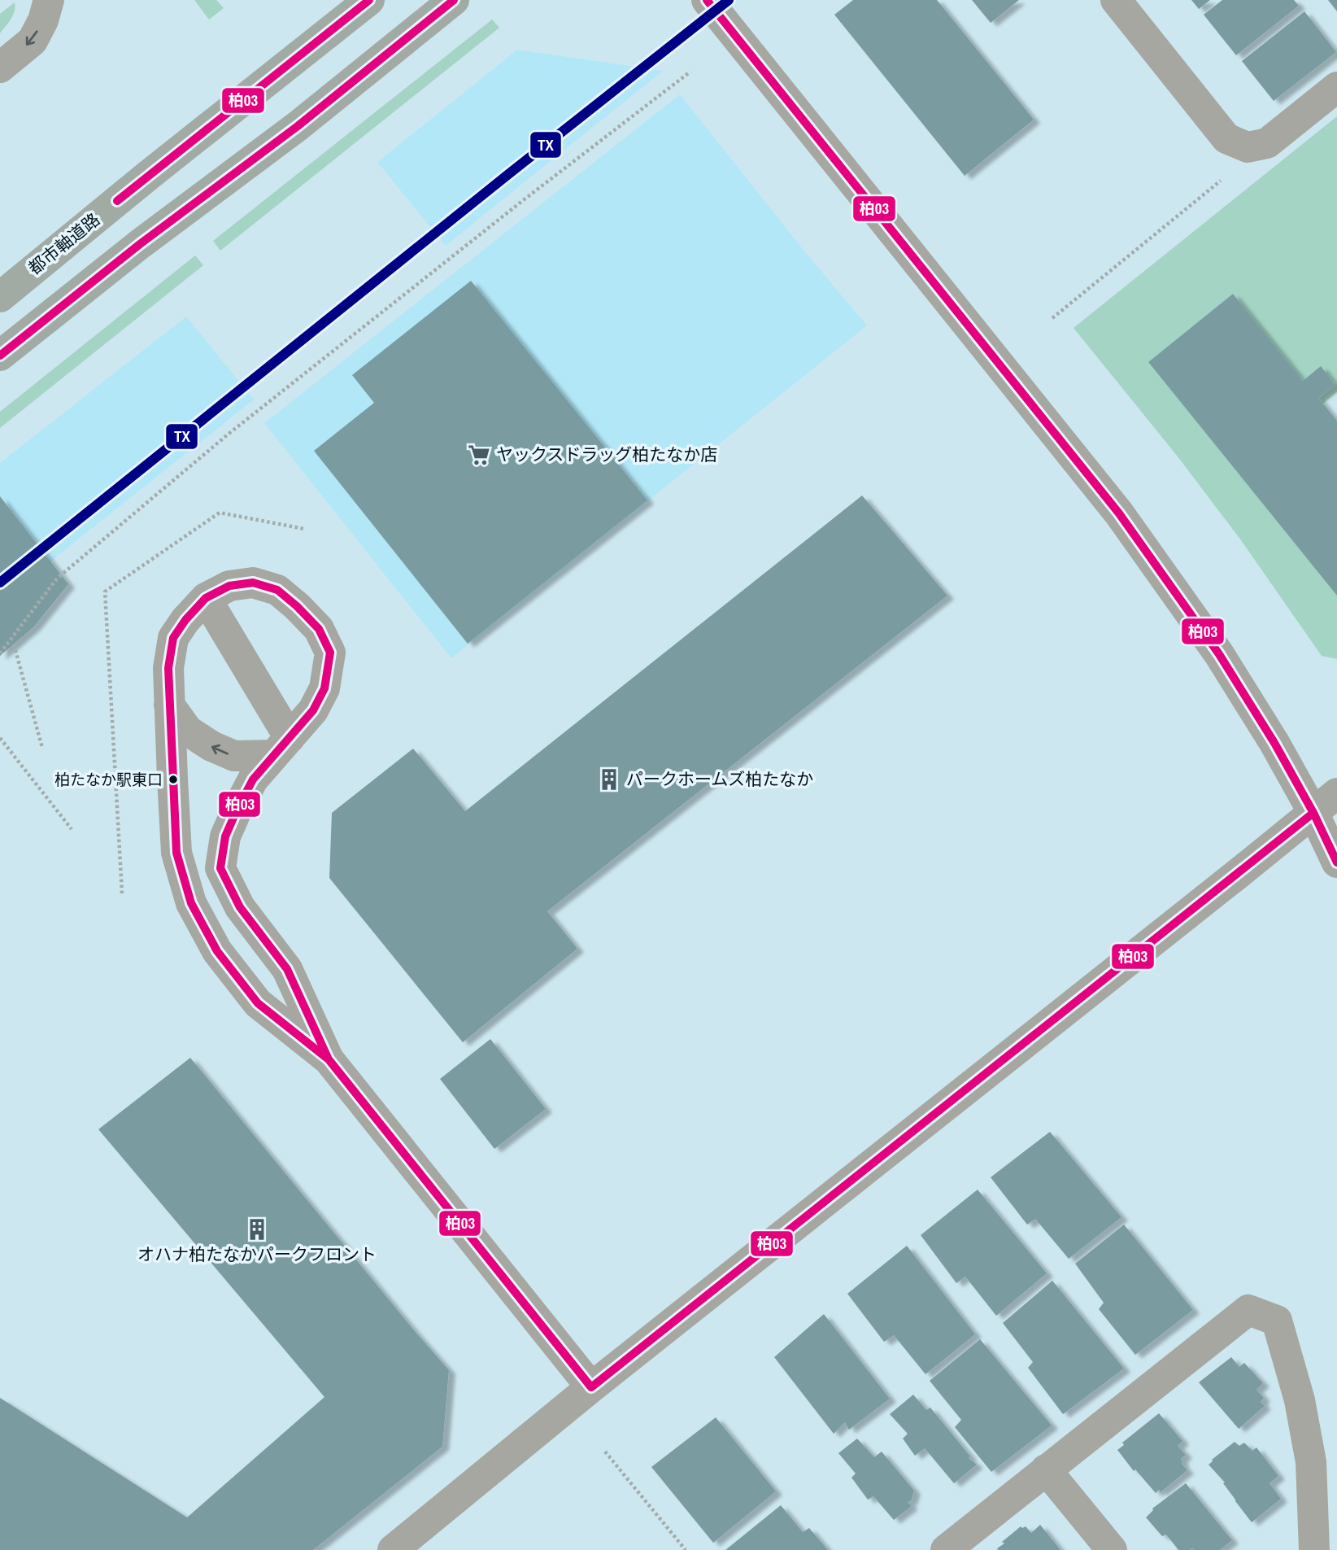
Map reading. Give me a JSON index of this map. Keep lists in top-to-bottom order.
{
  "streets": {
    "main road": ["都市軸道路"]
  },
  "places": {
    "supermarket": ["ヤックスドラッグ柏たなか店"],
    "other": ["柏たなか駅東口"],
    "building": ["パークホームズ柏たなか", "オハナ柏たなかパークフロント"]
  },
  "lines": ["transit line TX", "transit line 柏03"]
}
